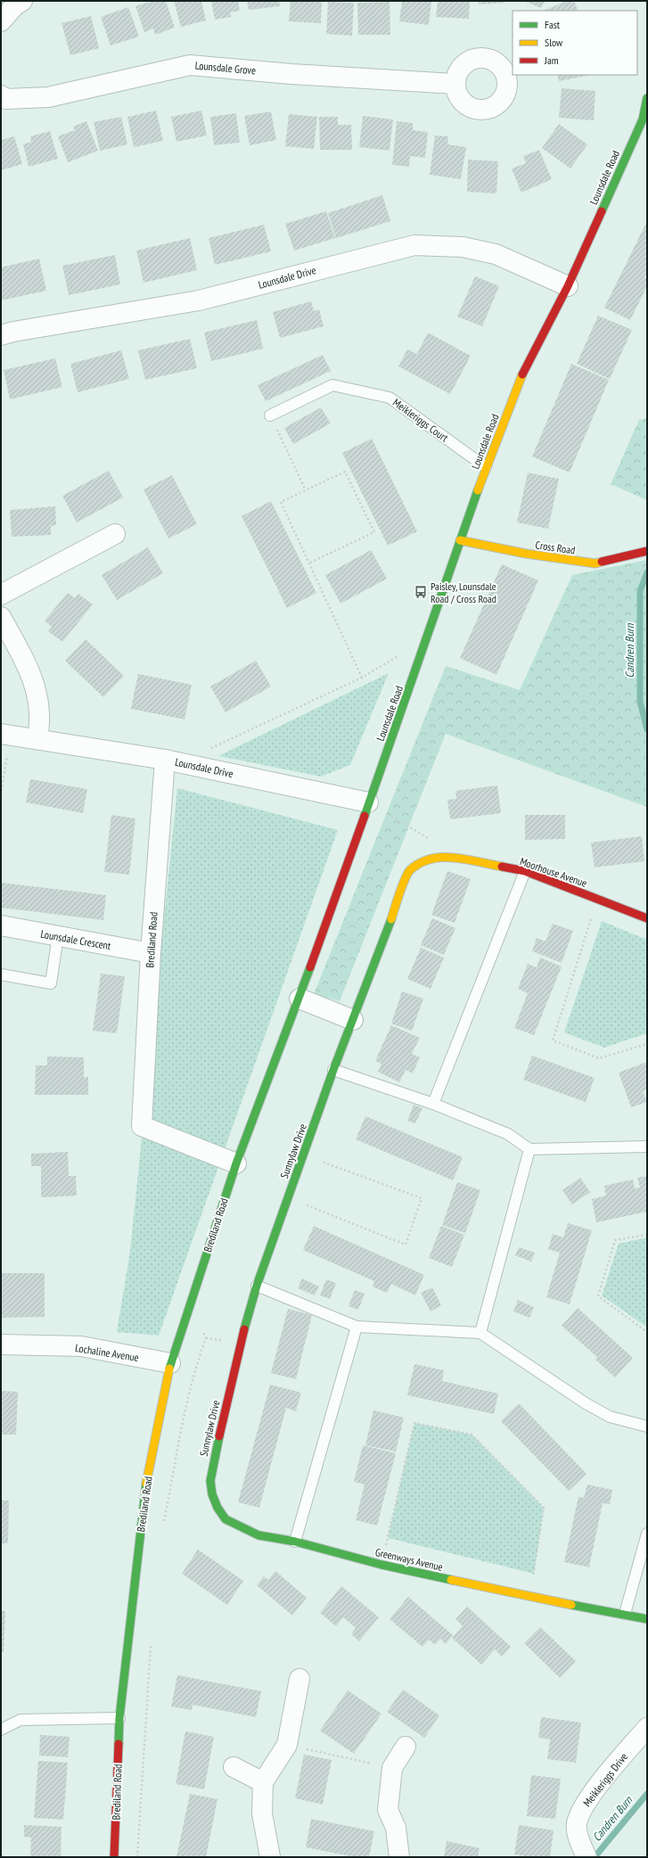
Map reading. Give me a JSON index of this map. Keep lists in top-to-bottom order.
{
  "streets": {
    "street": [
      "Lounsdale Grove",
      "Lounsdale Road",
      "Lounsdale Drive",
      "Cross Road",
      "Moorhouse Avenue",
      "Lounsdale Crescent",
      "Brediland Road",
      "Sunnylaw Drive",
      "Lochaline Avenue",
      "Greenways Avenue",
      "Meikleriggs Drive"
    ],
    "lane": ["Meikleriggs Court"]
  },
  "crossings": [
    ["Lounsdale Road", "Lounsdale Drive"],
    ["Lounsdale Road", "Meikleriggs Court"],
    ["Lounsdale Road", "Cross Road"],
    ["Lounsdale Road", "Brediland Road"],
    ["Lounsdale Drive", "Brediland Road"],
    ["Moorhouse Avenue", "Sunnylaw Drive"],
    ["Lounsdale Crescent", "Brediland Road"],
    ["Brediland Road", "Lochaline Avenue"],
    ["Sunnylaw Drive", "Greenways Avenue"]
  ],
  "water": ["Candren Burn"],
  "places": {
    "bus stop": ["Paisley, Lounsdale Road / Cross Road"]
  },
  "legend": ["Fast", "Slow", "Jam"]
}
